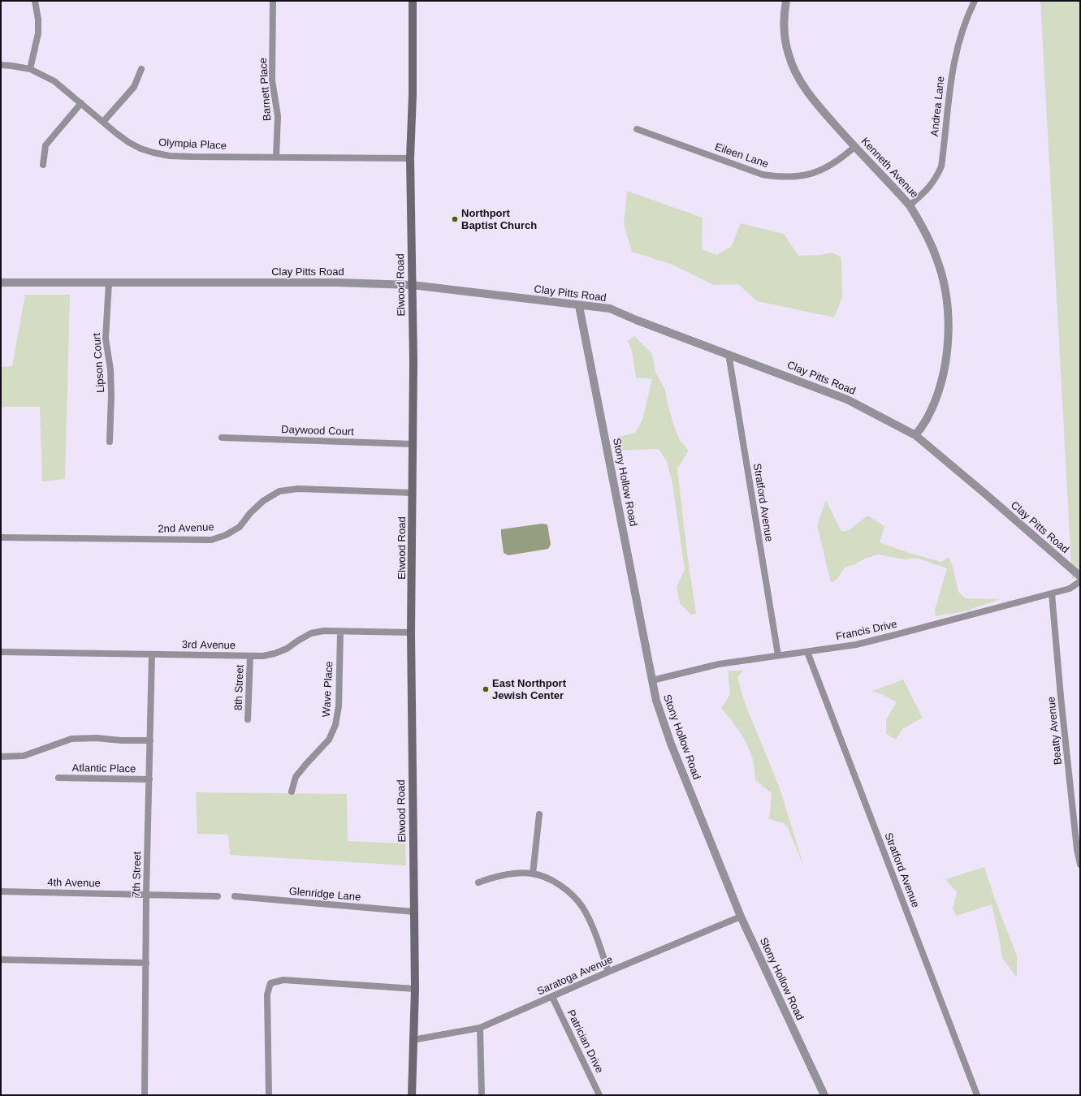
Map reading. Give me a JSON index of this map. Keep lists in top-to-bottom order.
{
  "streets": {
    "main road": ["Elwood Road"],
    "street": [
      "Barnett Place",
      "Andrea Lane",
      "Olympia Place",
      "Eileen Lane",
      "Kenneth Avenue",
      "Clay Pitts Road",
      "Lipson Court",
      "Daywood Court",
      "Stony Hollow Road",
      "Stratford Avenue",
      "2nd Avenue",
      "Francis Drive",
      "3rd Avenue",
      "8th Street",
      "Wave Place",
      "Beatty Avenue",
      "Atlantic Place",
      "7th Street",
      "4th Avenue",
      "Glenridge Lane",
      "Saratoga Avenue",
      "Patrician Drive"
    ]
  },
  "crossings": [
    ["Barnett Place", "Olympia Place"],
    ["Andrea Lane", "Kenneth Avenue"],
    ["Olympia Place", "Elwood Road"],
    ["Eileen Lane", "Kenneth Avenue"],
    ["Kenneth Avenue", "Clay Pitts Road"],
    ["Clay Pitts Road", "Elwood Road"],
    ["Clay Pitts Road", "Lipson Court"],
    ["Clay Pitts Road", "Stony Hollow Road"],
    ["Clay Pitts Road", "Stratford Avenue"],
    ["Elwood Road", "Daywood Court"],
    ["Elwood Road", "2nd Avenue"],
    ["Elwood Road", "3rd Avenue"],
    ["Elwood Road", "Glenridge Lane"],
    ["Elwood Road", "Saratoga Avenue"],
    ["Stony Hollow Road", "Francis Drive"],
    ["Stony Hollow Road", "Saratoga Avenue"],
    ["Stratford Avenue", "Francis Drive"],
    ["Francis Drive", "Beatty Avenue"],
    ["3rd Avenue", "8th Street"],
    ["3rd Avenue", "Wave Place"],
    ["3rd Avenue", "7th Street"],
    ["Atlantic Place", "7th Street"],
    ["7th Street", "4th Avenue"],
    ["Saratoga Avenue", "Patrician Drive"]
  ],
  "places": ["Northport Baptist Church", "East Northport Jewish Center"]
}
